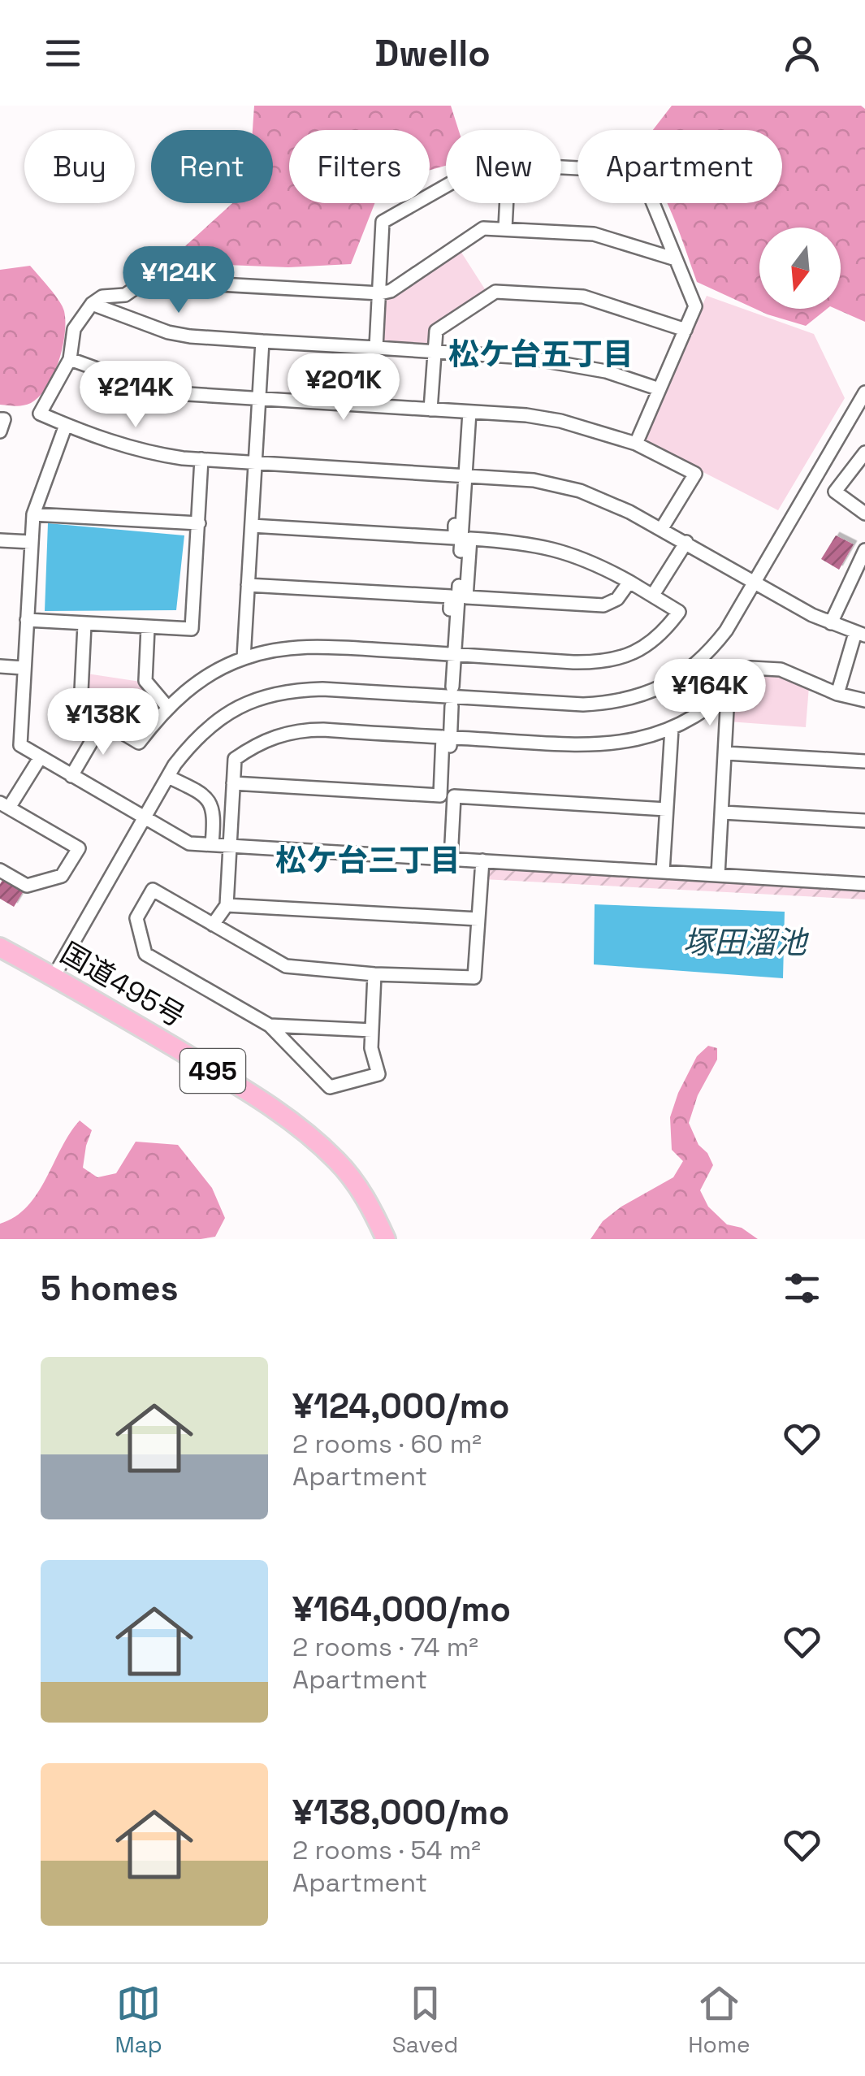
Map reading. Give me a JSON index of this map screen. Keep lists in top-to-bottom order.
{
  "streets": {
    "highway": ["国道495号", "495"]
  },
  "districts": ["松ケ台五丁目", "松ケ台三丁目"],
  "water": ["塚田溜池"],
  "north": "bottom",
  "page": {
    "header": "Dwello",
    "chip": [
      "Buy",
      "Rent",
      "Filters",
      "New",
      "Apartment"
    ],
    "price": [
      "¥124K",
      "¥201K",
      "¥214K",
      "¥164K",
      "¥138K"
    ],
    "heading": "5 homes",
    "list": [
      {
        "name": "¥124,000/mo",
        "note": "2 rooms · 60 m² · Apartment"
      },
      {
        "name": "¥164,000/mo",
        "note": "2 rooms · 74 m² · Apartment"
      },
      {
        "name": "¥138,000/mo",
        "note": "2 rooms · 54 m² · Apartment"
      }
    ],
    "tabs": ["Map", "Saved", "Home"]
  }
}
